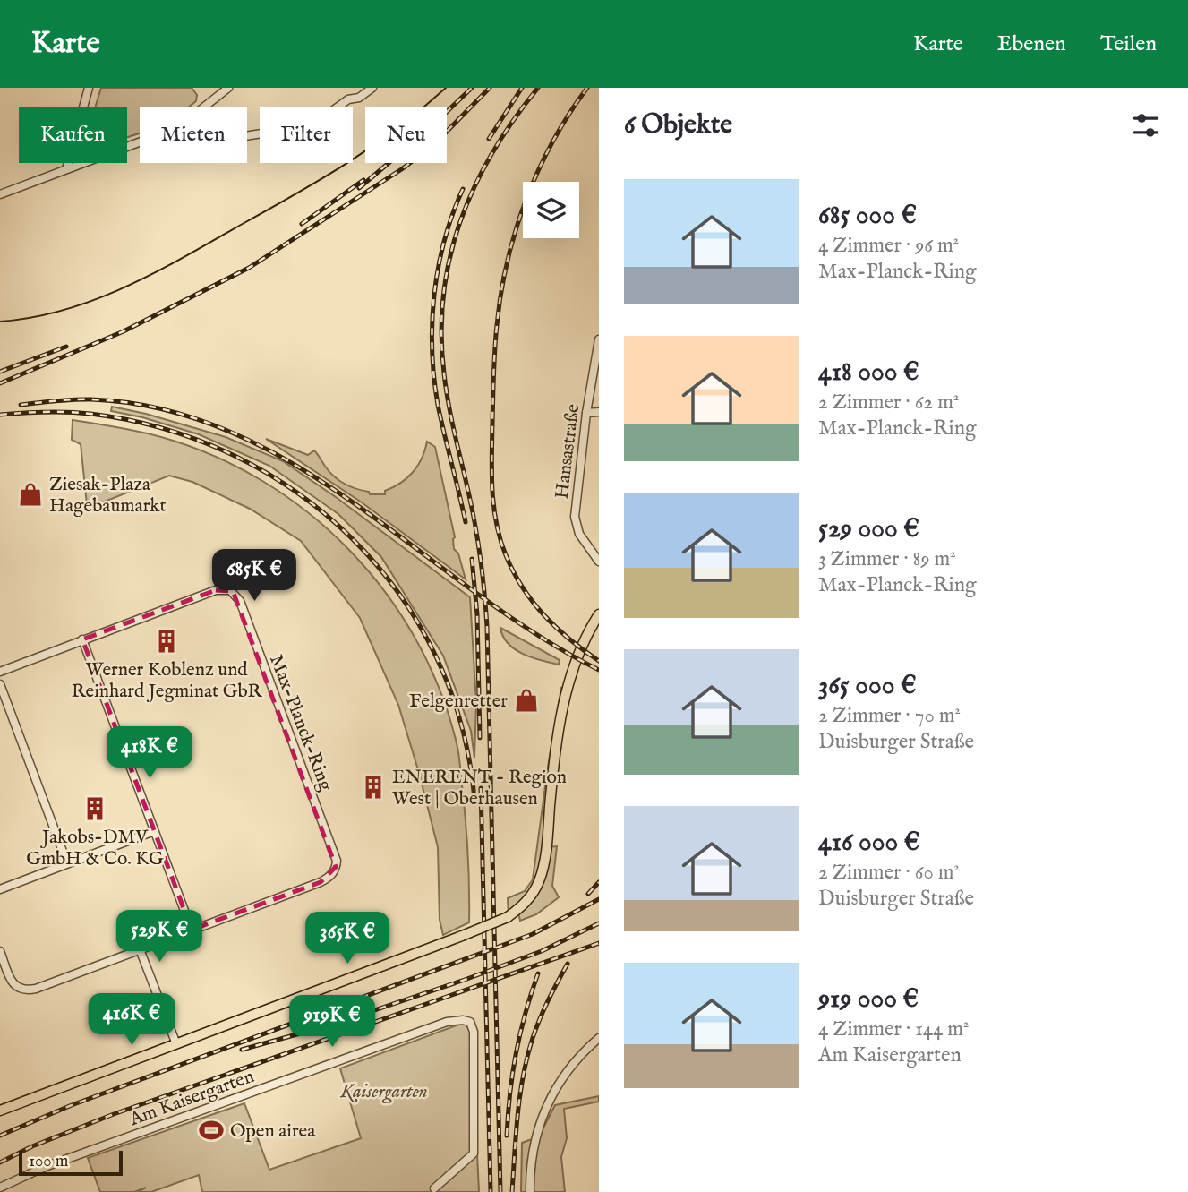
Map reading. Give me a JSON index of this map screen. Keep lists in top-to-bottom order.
{
  "streets": {
    "street": ["Hansastraße", "Max-Planck-Ring", "Am Kaisergarten"]
  },
  "parks": ["Kaisergarten"],
  "places": {
    "shop": ["Ziesak-Plaza Hagebaumarkt", "Felgenretter"],
    "building": ["Werner Koblenz und Reinhard Jegminat GbR", "ENERENT - Region West | Oberhausen", "Jakobs-DMV GmbH & Co. KG"],
    "sports": ["Open airea"]
  },
  "scale_bar": "100 m",
  "page": {
    "header": "Karte",
    "nav": ["Karte", "Ebenen", "Teilen"],
    "heading": "6 Objekte",
    "chip": [
      "Kaufen",
      "Mieten",
      "Filter",
      "Neu"
    ],
    "list": [
      {
        "name": "685 000 €",
        "note": "4 Zimmer · 96 m² · Max-Planck-Ring"
      },
      {
        "name": "418 000 €",
        "note": "2 Zimmer · 62 m² · Max-Planck-Ring"
      },
      {
        "name": "529 000 €",
        "note": "3 Zimmer · 89 m² · Max-Planck-Ring"
      },
      {
        "name": "365 000 €",
        "note": "2 Zimmer · 70 m² · Duisburger Straße"
      },
      {
        "name": "416 000 €",
        "note": "2 Zimmer · 60 m² · Duisburger Straße"
      },
      {
        "name": "919 000 €",
        "note": "4 Zimmer · 144 m² · Am Kaisergarten"
      }
    ],
    "price": [
      "685K €",
      "418K €",
      "529K €",
      "365K €",
      "416K €",
      "919K €"
    ],
    "scale": "100 m"
  }
}
